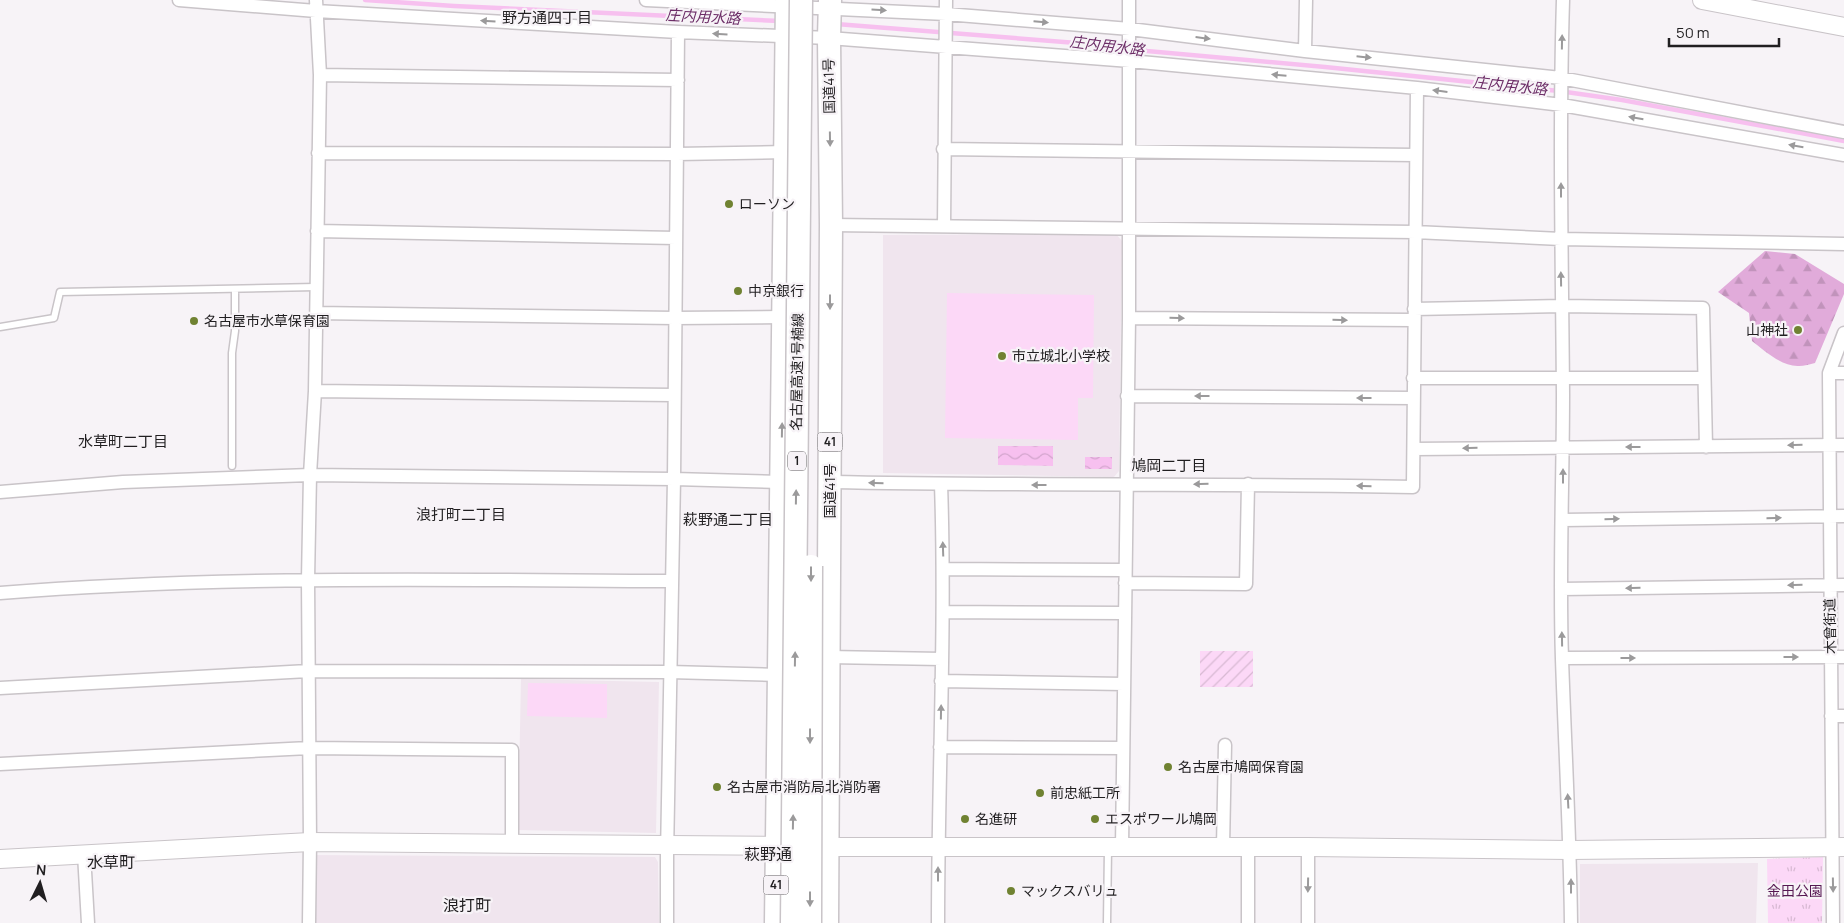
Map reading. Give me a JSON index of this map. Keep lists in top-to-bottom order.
{
  "streets": {
    "highway": [
      "国道41号",
      "名古屋高速1号楠線",
      "41",
      "1"
    ],
    "street": ["木曾街道"]
  },
  "crossings": [
    ["国道41号", "名古屋高速1号楠線"],
    ["名古屋高速1号楠線", "41"]
  ],
  "districts": [
    "野方通四丁目",
    "水草町二丁目",
    "鳩岡二丁目",
    "浪打町二丁目",
    "萩野通二丁目",
    "萩野通",
    "水草町",
    "浪打町"
  ],
  "water": ["庄内用水路"],
  "parks": ["金田公園"],
  "places": [
    "ローソン",
    "中京銀行",
    "名古屋市水草保育園",
    "山神社",
    "市立城北小学校",
    "名古屋市鳩岡保育園",
    "名古屋市消防局北消防署",
    "前忠紙工所",
    "名進研",
    "エスポワール鳩岡",
    "マックスバリュ"
  ],
  "scale_bar": "50 m",
  "north": "top"
}
